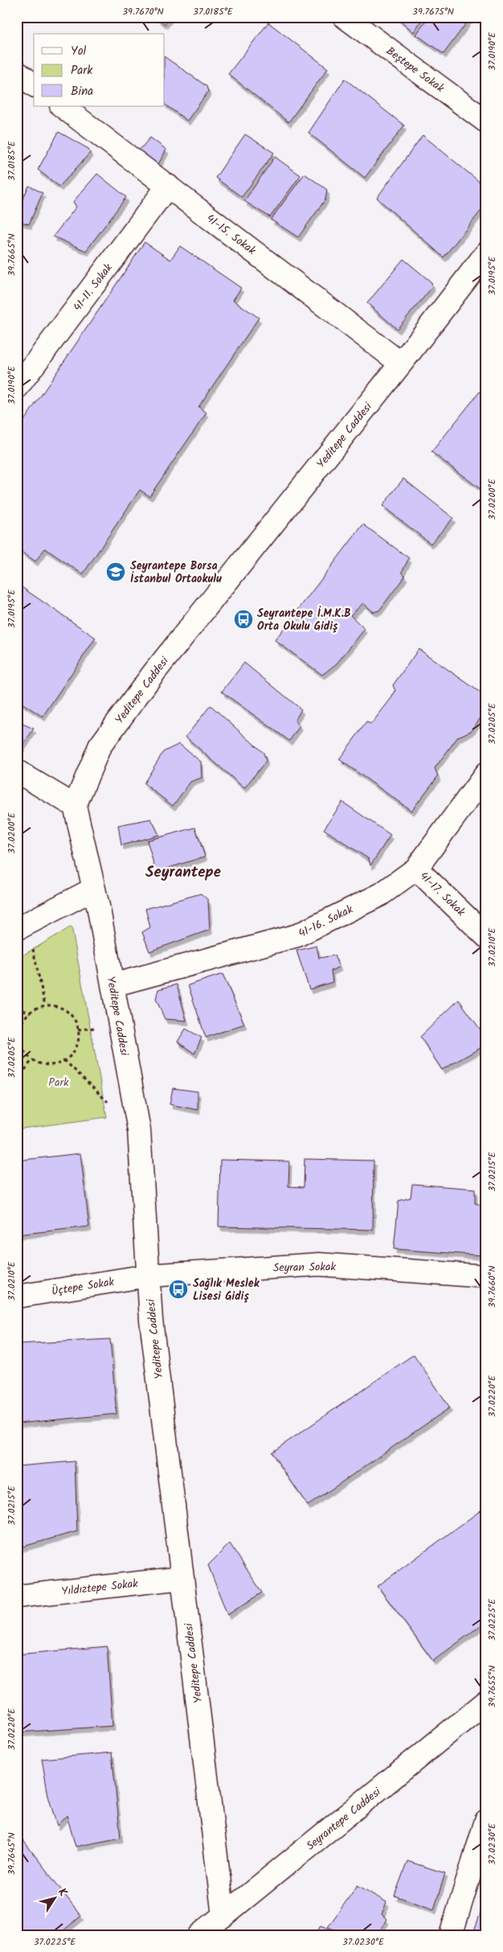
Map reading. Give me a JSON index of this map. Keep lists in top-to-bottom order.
{
  "streets": {
    "street": [
      "Beştepe Sokak",
      "41-15. Sokak",
      "41-11. Sokak",
      "Yeditepe Caddesi",
      "41-17. Sokak",
      "41-16. Sokak",
      "Seyran Sokak",
      "Üçtepe Sokak",
      "Yıldıztepe Sokak",
      "Seyrantepe Caddesi"
    ]
  },
  "crossings": [
    ["41-15. Sokak", "41-11. Sokak"],
    ["41-15. Sokak", "Yeditepe Caddesi"],
    ["Yeditepe Caddesi", "41-16. Sokak"],
    ["Yeditepe Caddesi", "Seyran Sokak"],
    ["Yeditepe Caddesi", "Üçtepe Sokak"],
    ["Yeditepe Caddesi", "Yıldıztepe Sokak"],
    ["Yeditepe Caddesi", "Seyrantepe Caddesi"],
    ["41-17. Sokak", "41-16. Sokak"],
    ["Seyran Sokak", "Üçtepe Sokak"]
  ],
  "districts": ["Seyrantepe"],
  "parks": ["Park"],
  "places": {
    "school or university": ["Seyrantepe Borsa İstanbul Ortaokulu"],
    "bus stop": ["Seyrantepe İ.M.K.B Orta Okulu Gidiş", "Sağlık Meslek Lisesi Gidiş"]
  },
  "legend": ["Yol", "Park", "Bina"],
  "north": "top right",
  "coordinates": [
    "39.7670°N",
    "37.0185°E",
    "39.7675°N",
    "37.0190°E",
    "39.7665°N",
    "37.0195°E",
    "37.0200°E",
    "37.0205°E",
    "37.0210°E",
    "37.0215°E",
    "39.7660°N",
    "37.0220°E",
    "37.0225°E",
    "39.7655°N",
    "37.0230°E",
    "39.7645°N"
  ]
}
